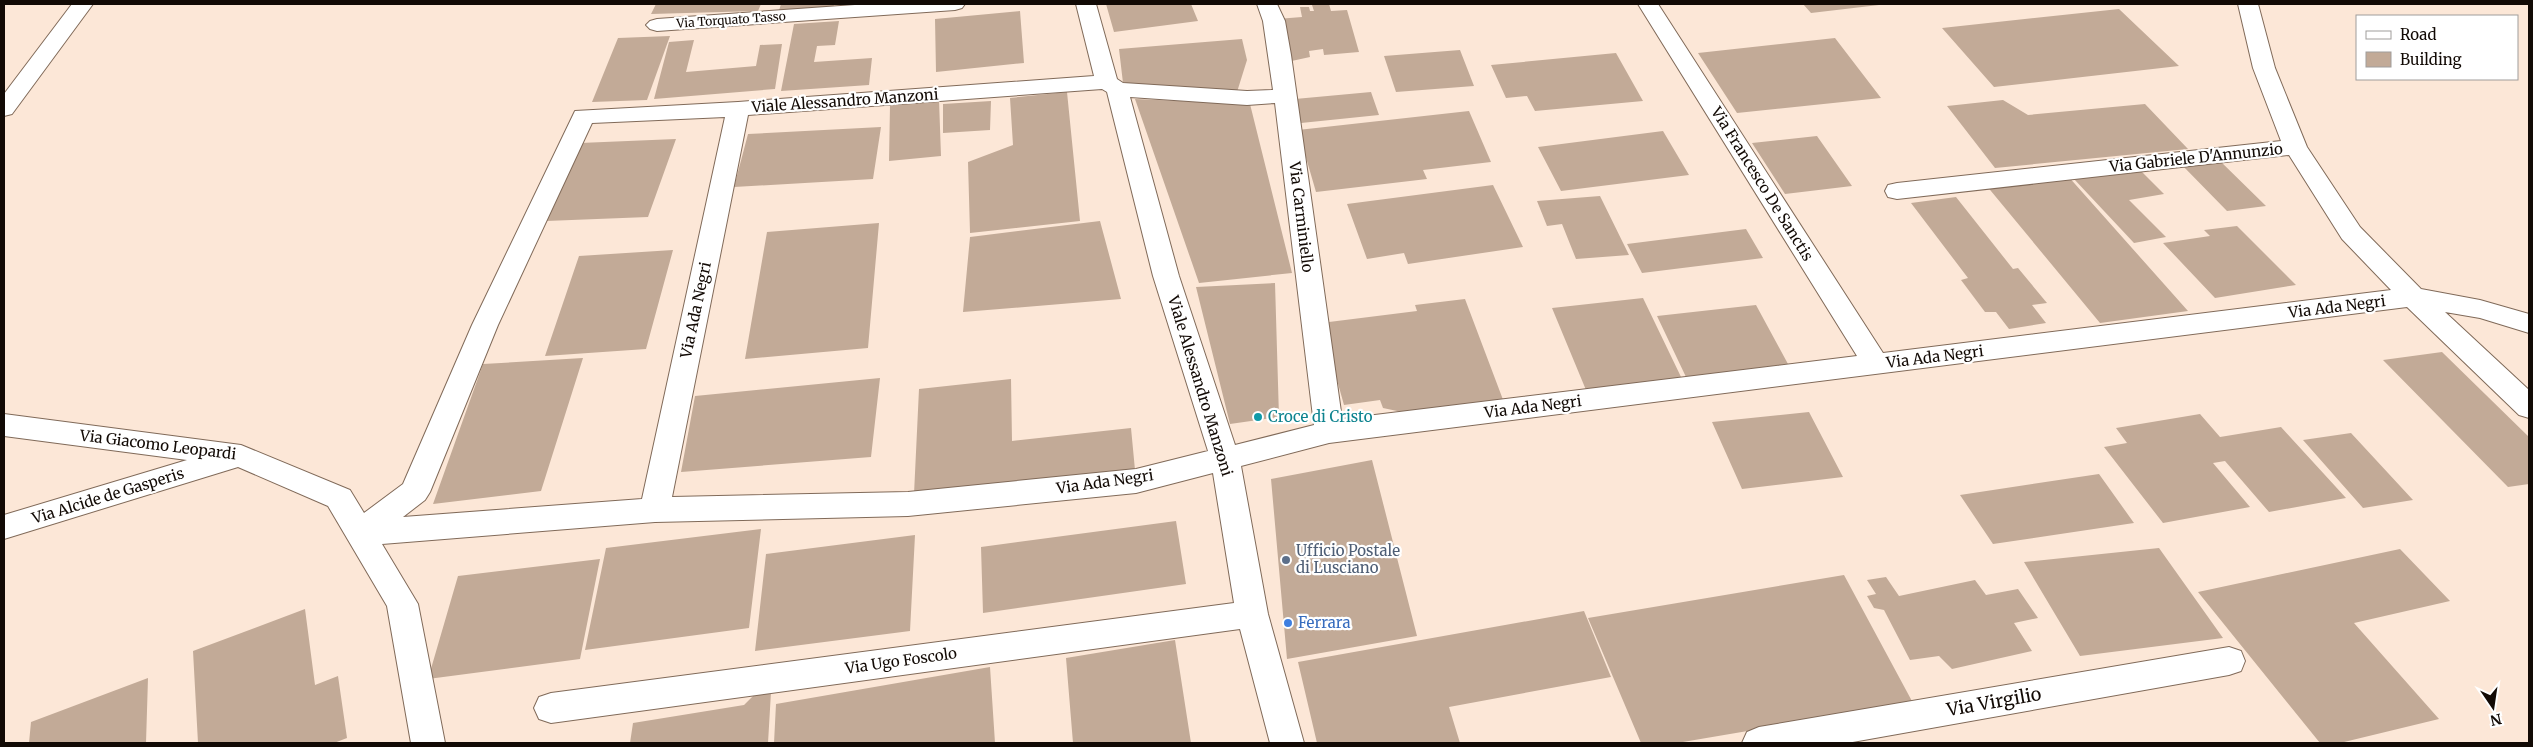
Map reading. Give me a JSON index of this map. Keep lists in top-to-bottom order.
{
  "streets": {
    "street": [
      "Via Torquato Tasso",
      "Viale Alessandro Manzoni",
      "Via Gabriele D'Annunzio",
      "Via Francesco De Sanctis",
      "Via Carminiello",
      "Via Ada Negri",
      "Via Giacomo Leopardi",
      "Via Alcide de Gasperis",
      "Via Ugo Foscolo",
      "Via Virgilio"
    ]
  },
  "crossings": [
    ["Viale Alessandro Manzoni", "Via Carminiello"],
    ["Viale Alessandro Manzoni", "Via Ada Negri"],
    ["Viale Alessandro Manzoni", "Via Giacomo Leopardi"],
    ["Viale Alessandro Manzoni", "Via Ugo Foscolo"],
    ["Via Gabriele D'Annunzio", "Via Ada Negri"],
    ["Via Francesco De Sanctis", "Via Ada Negri"],
    ["Via Carminiello", "Via Ada Negri"],
    ["Via Ada Negri", "Via Giacomo Leopardi"],
    ["Via Giacomo Leopardi", "Via Alcide de Gasperis"]
  ],
  "places": ["Croce di Cristo", "Ufficio Postale di Lusciano", "Ferrara"],
  "legend": ["Road", "Building"],
  "north": "bottom"
}
